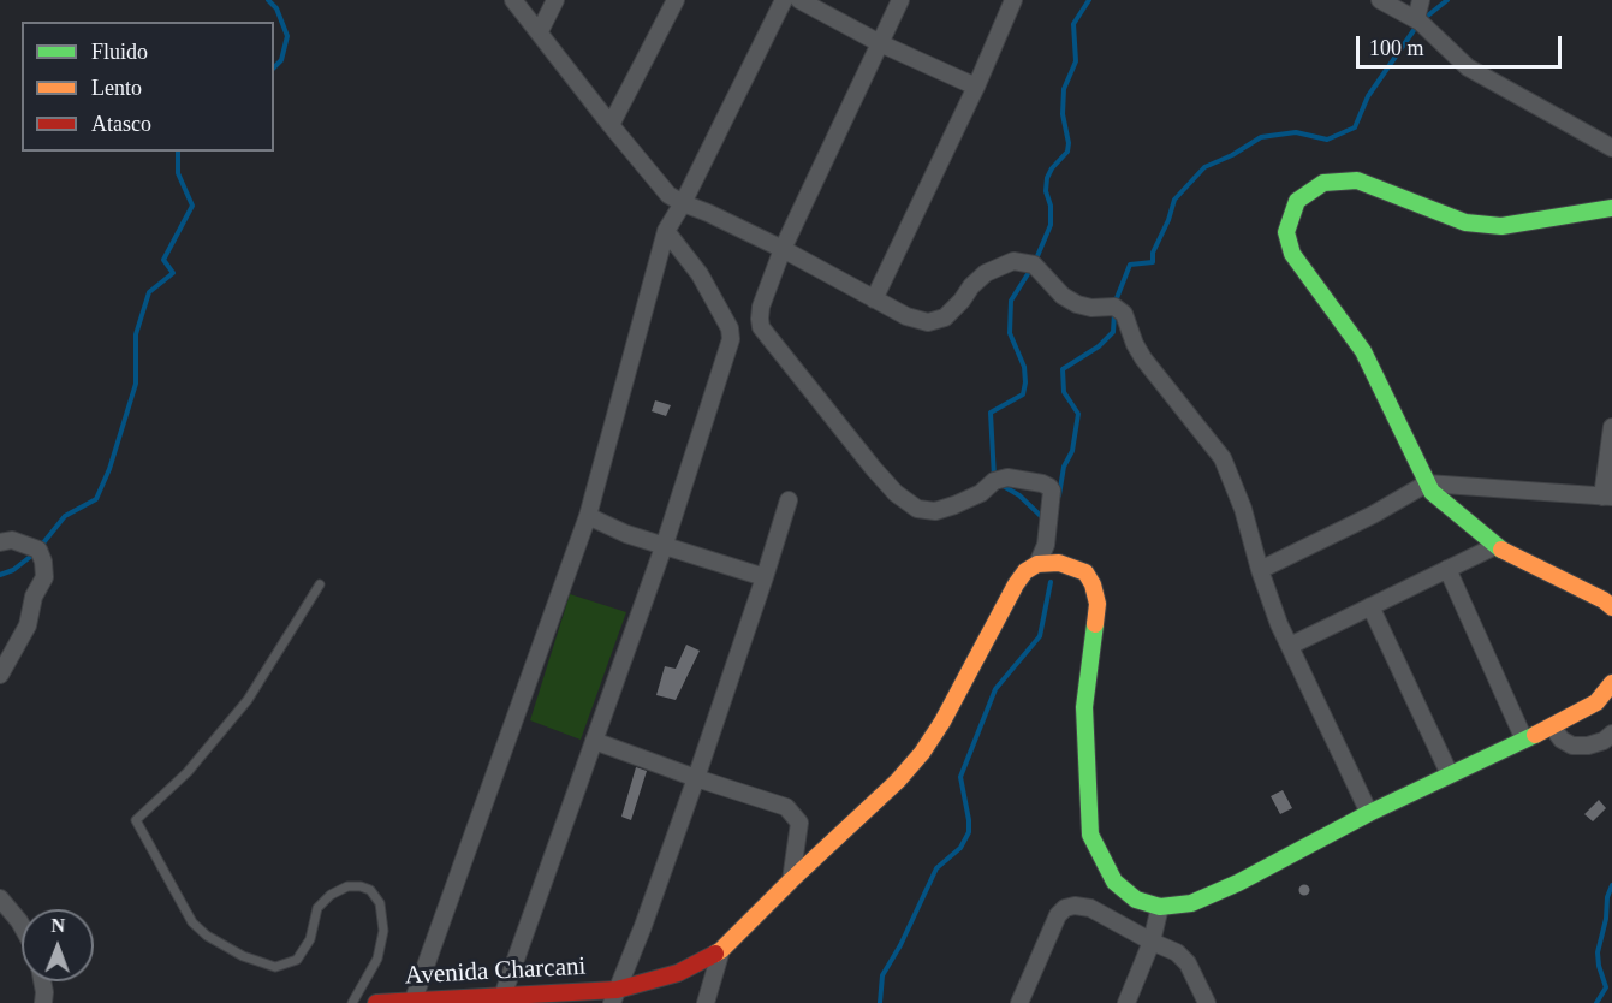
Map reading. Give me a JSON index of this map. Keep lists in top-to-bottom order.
{
  "streets": {
    "main road": ["Avenida Charcani"]
  },
  "legend": ["Fluido", "Lento", "Atasco"],
  "scale_bar": "100 m",
  "north": "top"
}
